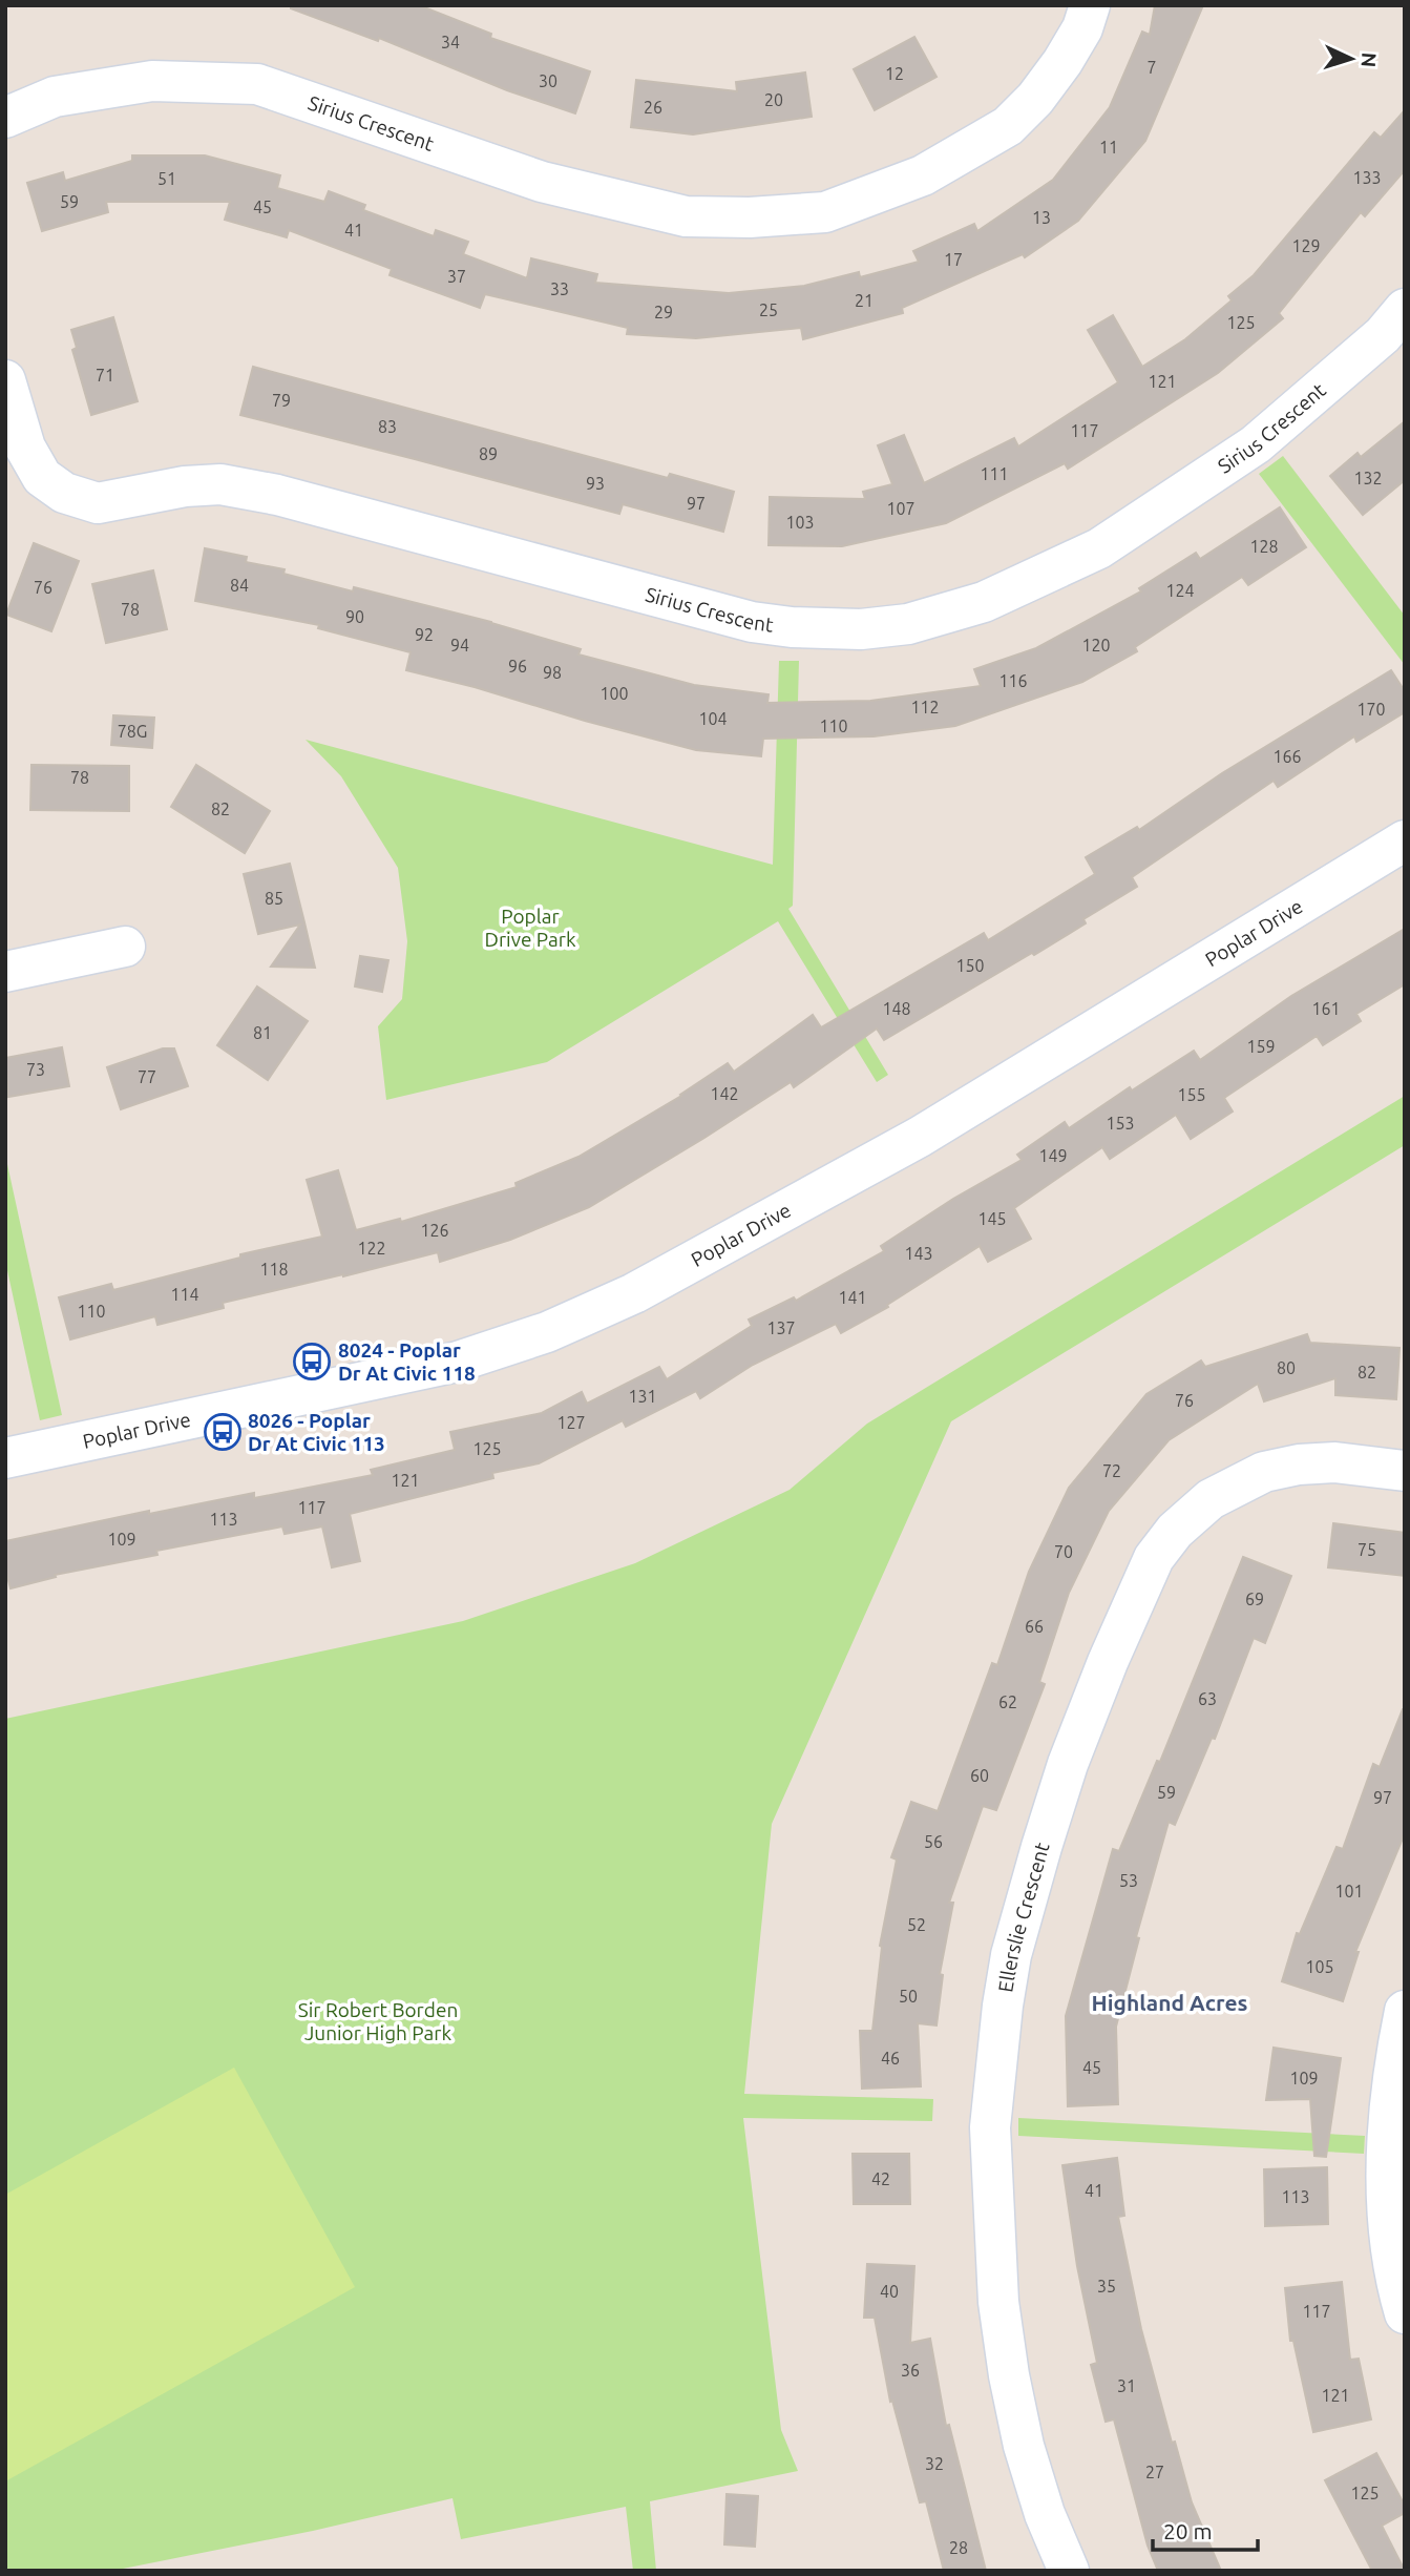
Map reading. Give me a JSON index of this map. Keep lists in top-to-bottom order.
{
  "streets": {
    "street": ["Sirius Crescent", "Poplar Drive", "Ellerslie Crescent"]
  },
  "districts": ["Highland Acres"],
  "parks": ["Poplar Drive Park", "Sir Robert Borden Junior High Park"],
  "places": {
    "bus stop": ["8024 - Poplar Dr At Civic 118", "8026 - Poplar Dr At Civic 113"]
  },
  "house_numbers": [
    "34",
    "7",
    "12",
    "30",
    "20",
    "26",
    "11",
    "133",
    "51",
    "59",
    "45",
    "13",
    "41",
    "129",
    "17",
    "37",
    "33",
    "21",
    "25",
    "29",
    "125",
    "71",
    "121",
    "79",
    "83",
    "117",
    "89",
    "111",
    "132",
    "93",
    "97",
    "107",
    "103",
    "128",
    "84",
    "76",
    "124",
    "78",
    "90",
    "92",
    "94",
    "120",
    "96",
    "98",
    "116",
    "100",
    "112",
    "170",
    "104",
    "110",
    "78G",
    "166",
    "78",
    "82",
    "85",
    "150",
    "148",
    "161",
    "81",
    "159",
    "73",
    "77",
    "142",
    "155",
    "153",
    "149",
    "145",
    "126",
    "122",
    "143",
    "118",
    "114",
    "141",
    "110",
    "137",
    "80",
    "82",
    "131",
    "76",
    "127",
    "125",
    "72",
    "121",
    "117",
    "113",
    "109",
    "75",
    "70",
    "69",
    "66",
    "63",
    "62",
    "60",
    "59",
    "97",
    "56",
    "53",
    "101",
    "52",
    "105",
    "50",
    "46",
    "45",
    "109",
    "42",
    "41",
    "113",
    "35",
    "40",
    "117",
    "36",
    "31",
    "121",
    "32",
    "27",
    "125",
    "28"
  ],
  "scale_bar": "20 m",
  "north": "right"
}
